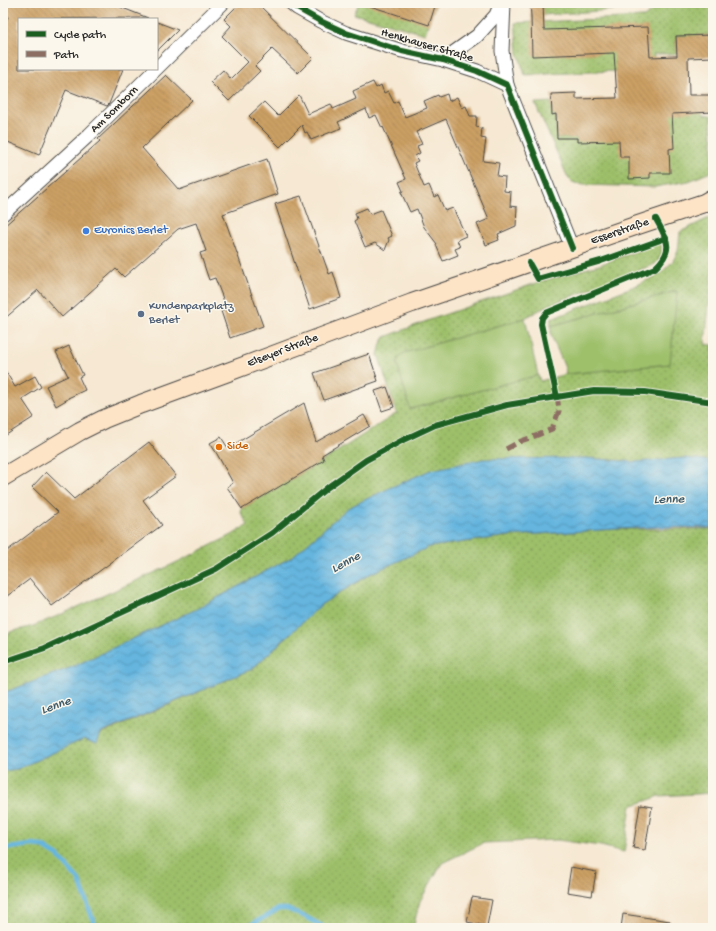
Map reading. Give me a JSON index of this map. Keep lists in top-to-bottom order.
{
  "streets": {
    "main road": ["Esserstraße", "Elseyer Straße"],
    "street": ["Henkhauser Straße", "Am Somborn"]
  },
  "crossings": [
    ["Esserstraße", "Elseyer Straße"]
  ],
  "water": ["Lenne"],
  "places": ["Euronics Berlet", "Kundenparkplatz Berlet", "Side"],
  "legend": ["Cycle path", "Path"]
}
